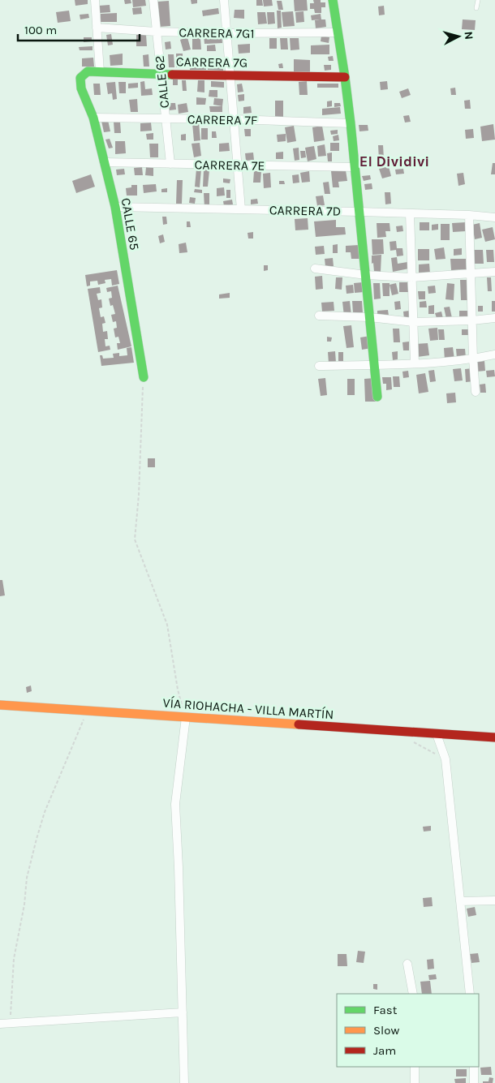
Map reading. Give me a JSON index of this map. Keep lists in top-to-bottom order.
{
  "streets": {
    "street": [
      "CARRERA 7G1",
      "CARRERA 7G",
      "CALLE 62",
      "CARRERA 7F",
      "CARRERA 7E",
      "CARRERA 7D",
      "CALLE 65",
      "VÍA RIOHACHA - VILLA MARTÍN"
    ]
  },
  "crossings": [
    ["CARRERA 7G1", "CALLE 62"],
    ["CARRERA 7G", "CALLE 62"],
    ["CARRERA 7G", "CALLE 65"],
    ["CALLE 62", "CARRERA 7F"],
    ["CALLE 62", "CARRERA 7E"],
    ["CARRERA 7F", "CALLE 65"],
    ["CARRERA 7E", "CALLE 65"],
    ["CARRERA 7D", "CALLE 65"]
  ],
  "districts": ["El Dividivi"],
  "legend": ["Fast", "Slow", "Jam"],
  "scale_bar": "100 m",
  "north": "right"
}
